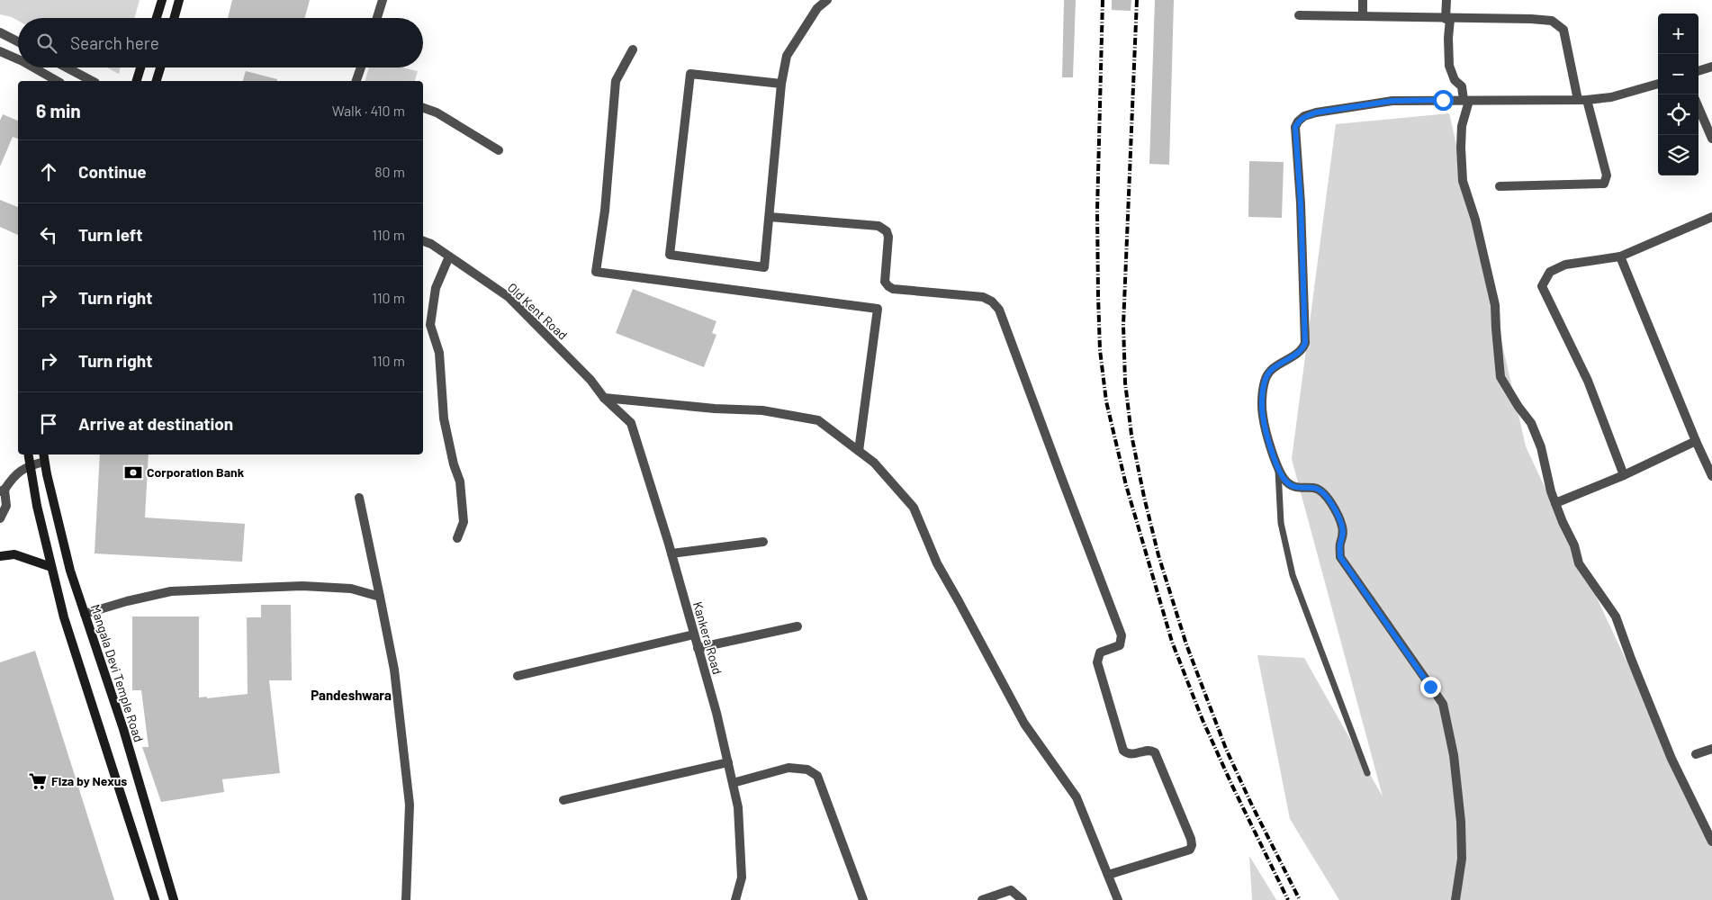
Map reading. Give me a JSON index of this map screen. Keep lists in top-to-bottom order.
{
  "streets": {
    "main road": ["Mangala Devi Temple Road"],
    "street": ["Old Kent Road", "Kankera Road"]
  },
  "crossings": [
    ["Old Kent Road", "Kankera Road"]
  ],
  "districts": ["Pandeshwara"],
  "places": {
    "bank": ["Corporation Bank"],
    "supermarket": ["Fiza by Nexus"]
  },
  "page": {
    "map_buttons": ["+", "−"],
    "search": "Search here",
    "heading": ["6 min", "Walk · 410 m"],
    "list": [
      ["Continue", "80 m"],
      ["Turn left", "110 m"],
      ["Turn right", "110 m"],
      ["Turn right", "110 m"],
      "Arrive at destination"
    ]
  }
}
